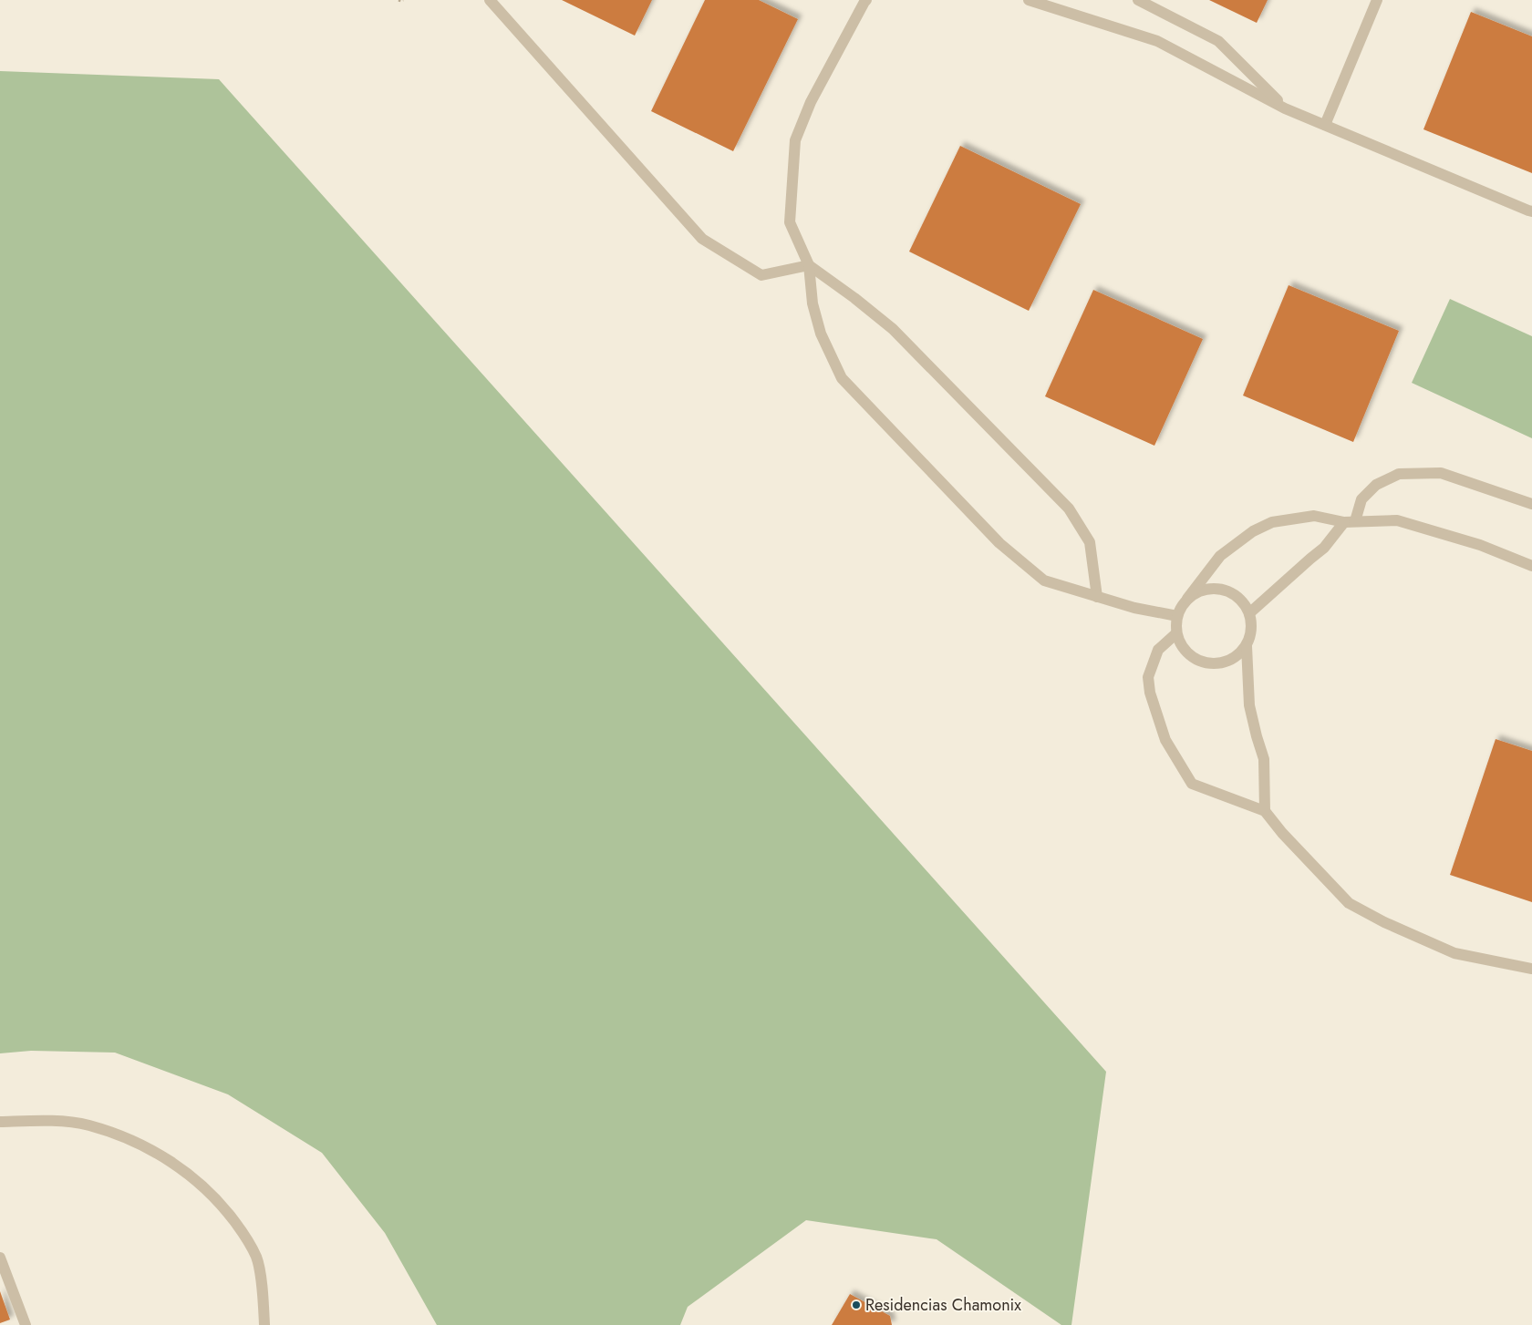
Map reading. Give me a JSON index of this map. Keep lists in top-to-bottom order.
{
  "places": ["Residencias Chamonix"]
}
